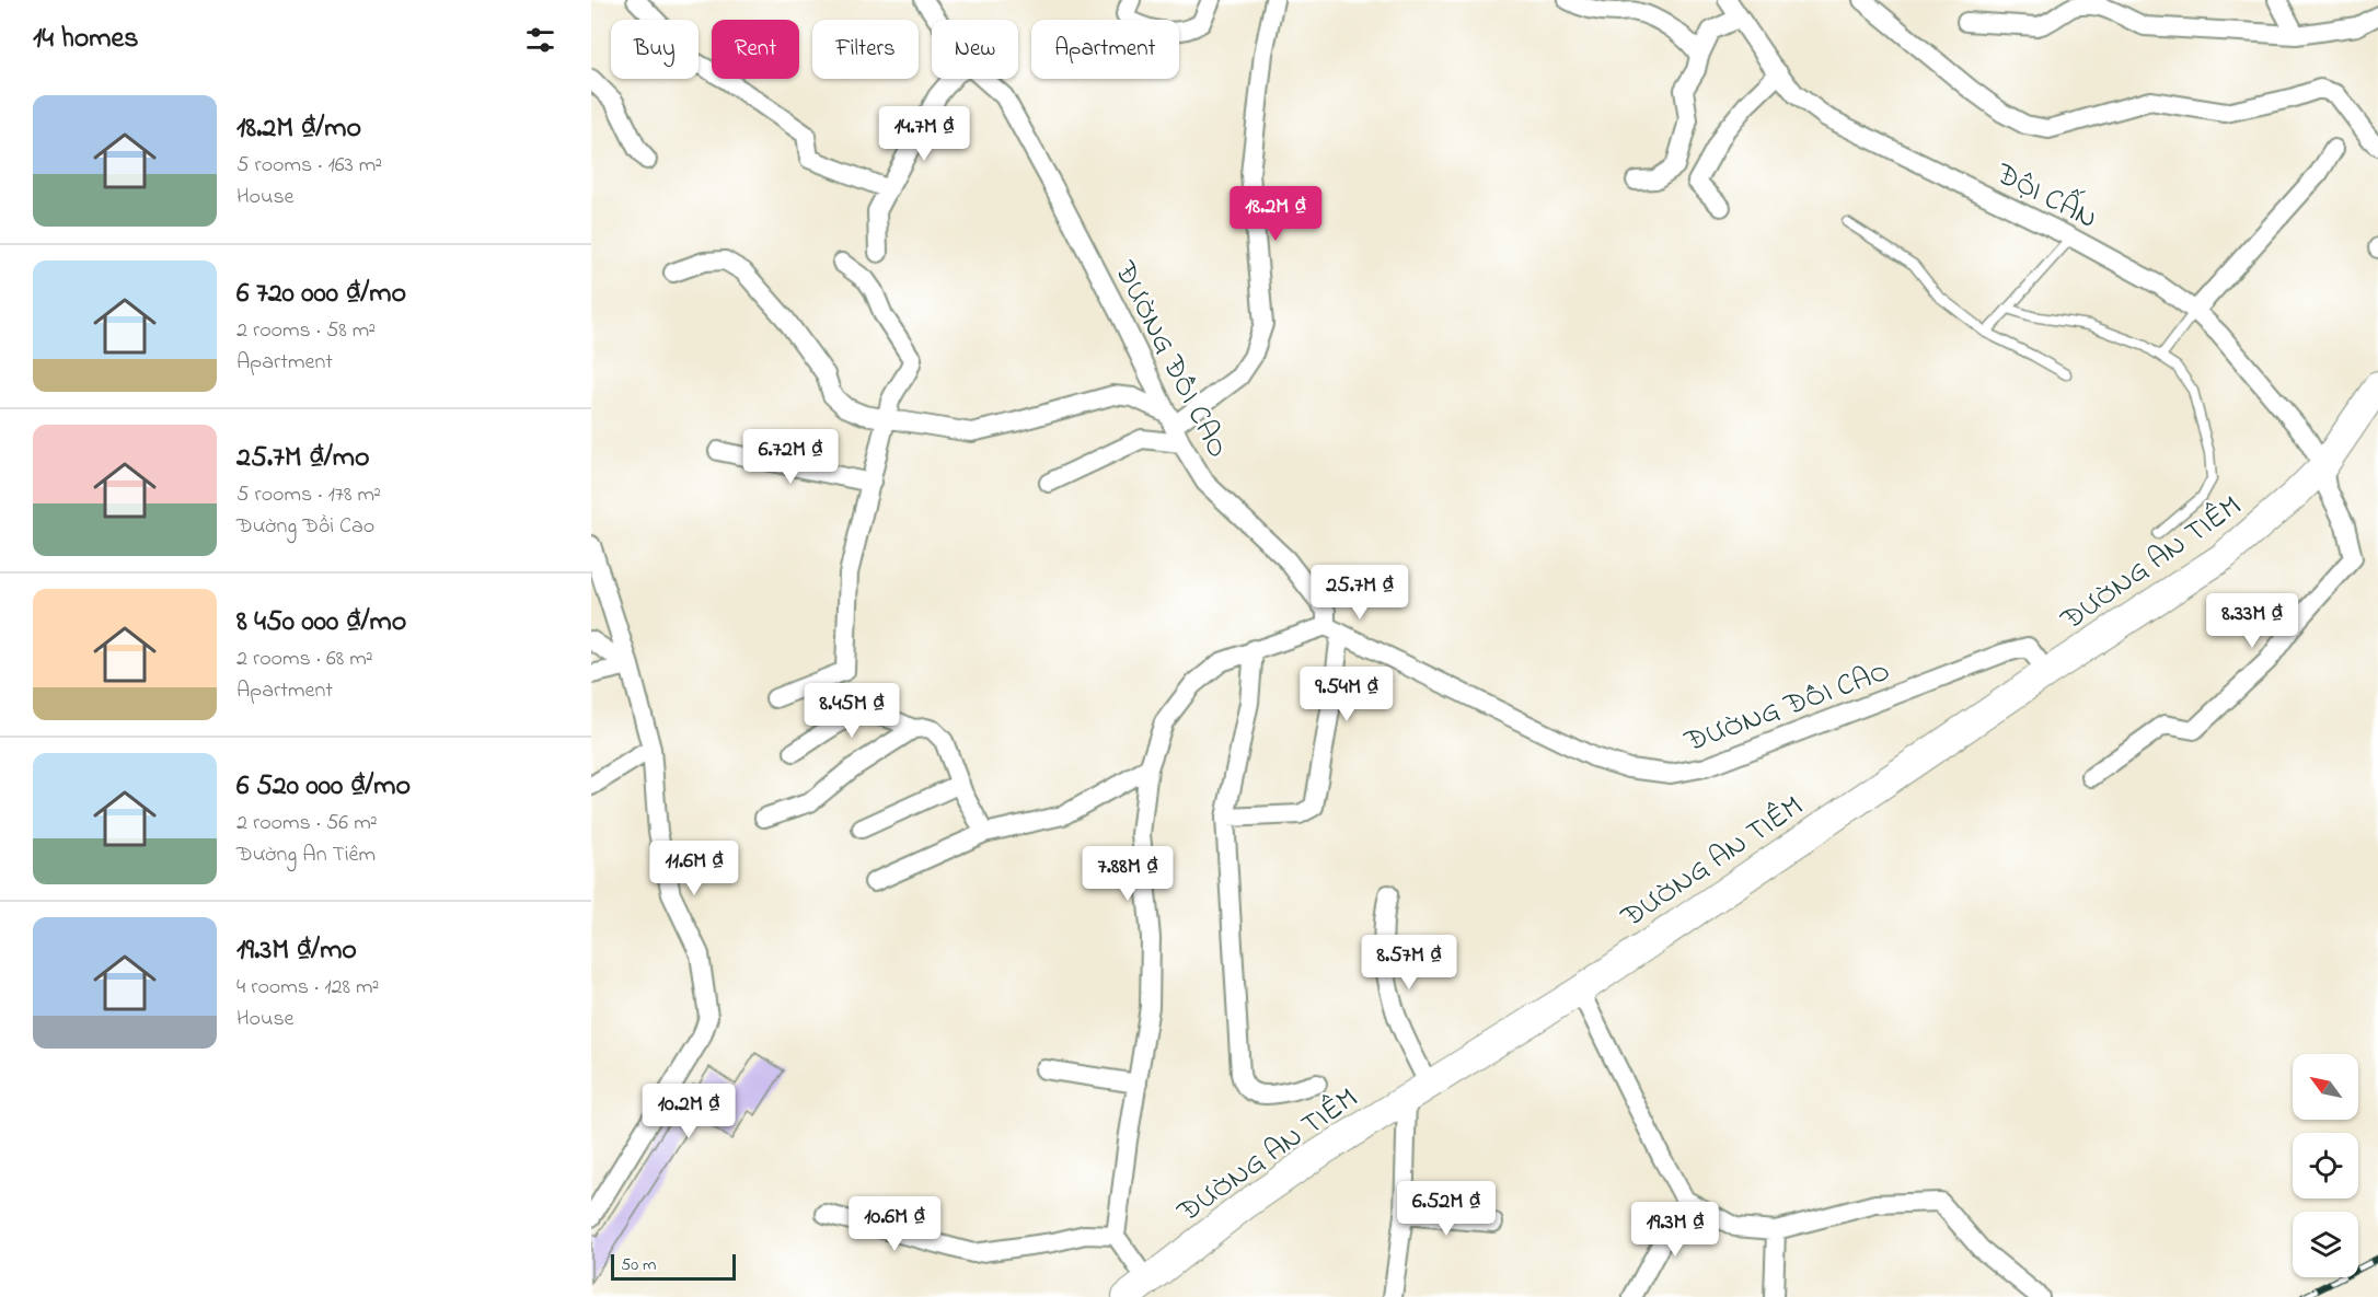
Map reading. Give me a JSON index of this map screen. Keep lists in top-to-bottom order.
{
  "streets": {
    "main road": ["ĐƯỜNG AN TIÊM"],
    "street": ["ĐỘI CẤN", "ĐƯỜNG ĐỒI CAO"]
  },
  "crossings": [
    ["ĐỘI CẤN", "ĐƯỜNG AN TIÊM"],
    ["ĐƯỜNG ĐỒI CAO", "ĐƯỜNG AN TIÊM"]
  ],
  "scale_bar": "50 m",
  "north": "top left",
  "page": {
    "heading": "14 homes",
    "chip": [
      "Buy",
      "Rent",
      "Filters",
      "New",
      "Apartment"
    ],
    "list": [
      {
        "name": "18.2M ₫/mo",
        "note": "5 rooms · 163 m² · House"
      },
      {
        "name": "6 720 000 ₫/mo",
        "note": "2 rooms · 58 m² · Apartment"
      },
      {
        "name": "25.7M ₫/mo",
        "note": "5 rooms · 178 m² · Đường Đồi Cao"
      },
      {
        "name": "8 450 000 ₫/mo",
        "note": "2 rooms · 68 m² · Apartment"
      },
      {
        "name": "6 520 000 ₫/mo",
        "note": "2 rooms · 56 m² · Đường An Tiêm"
      },
      {
        "name": "19.3M ₫/mo",
        "note": "4 rooms · 128 m² · House"
      }
    ],
    "price": [
      "14.7M ₫",
      "18.2M ₫",
      "6.72M ₫",
      "25.7M ₫",
      "8.33M ₫",
      "9.54M ₫",
      "8.45M ₫",
      "11.6M ₫",
      "7.88M ₫",
      "8.57M ₫",
      "10.2M ₫",
      "6.52M ₫",
      "10.6M ₫",
      "19.3M ₫"
    ],
    "scale": "50 m"
  }
}
